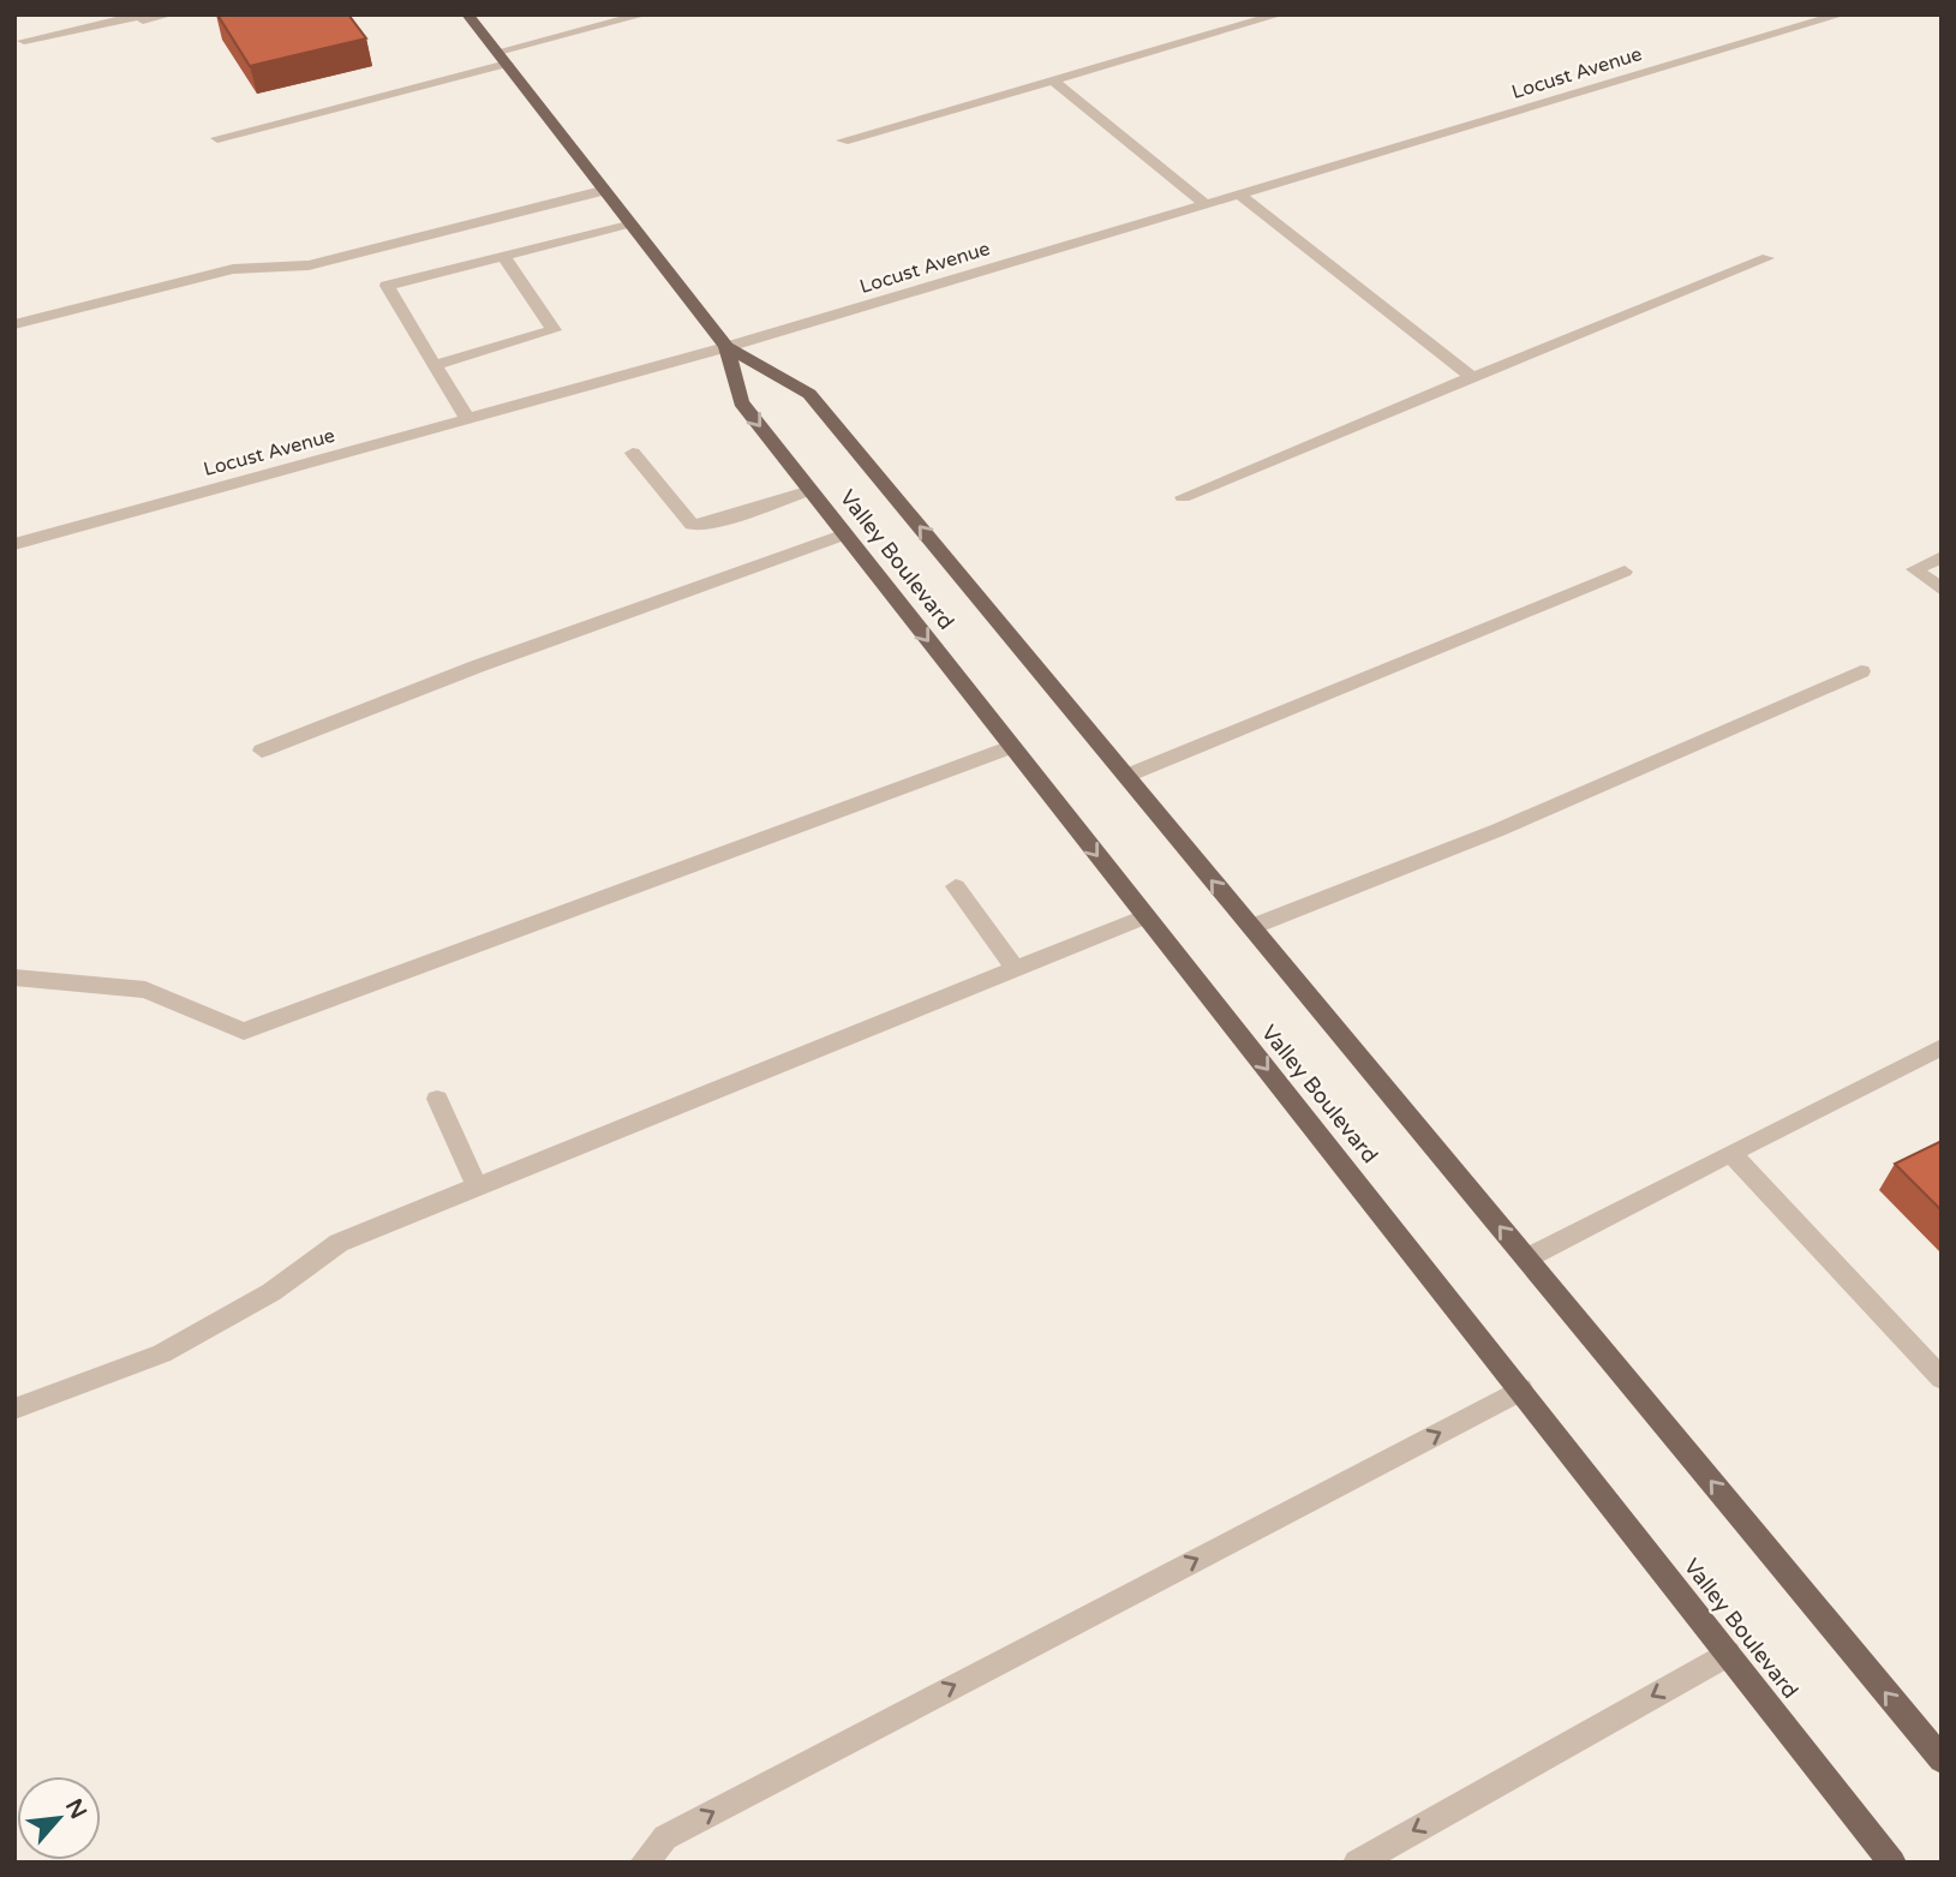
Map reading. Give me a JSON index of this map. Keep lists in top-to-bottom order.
{
  "streets": {
    "main road": ["Valley Boulevard"],
    "street": ["Locust Avenue"]
  },
  "crossings": [
    ["Locust Avenue", "Valley Boulevard"]
  ],
  "north": "top right"
}
